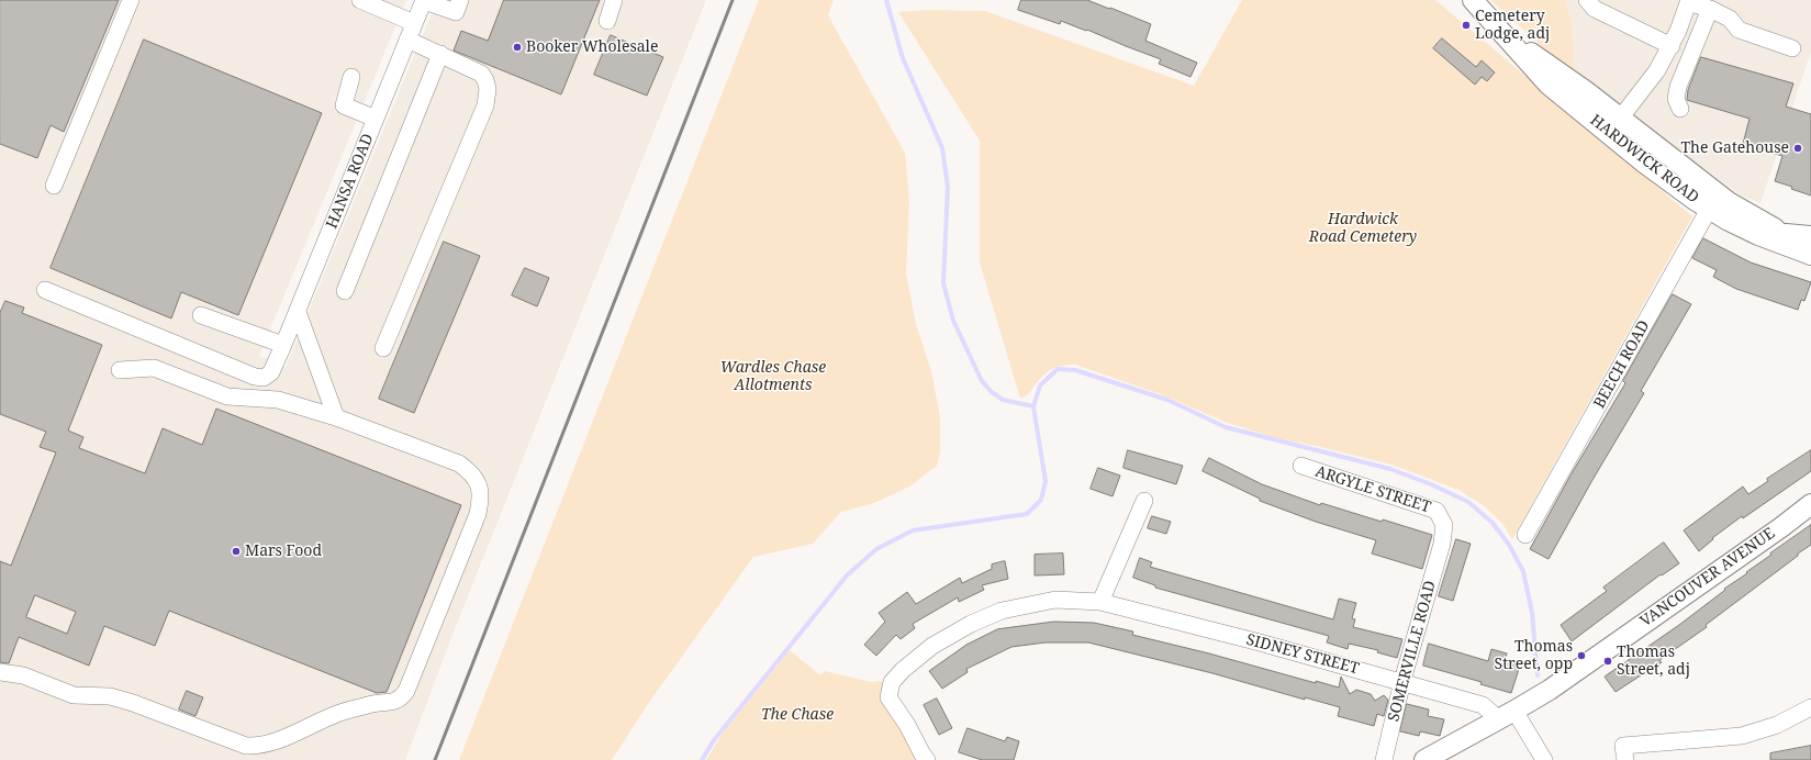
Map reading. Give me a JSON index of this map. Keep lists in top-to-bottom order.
{
  "streets": {
    "main road": ["HARDWICK ROAD", "VANCOUVER AVENUE"],
    "street": [
      "HANSA ROAD",
      "BEECH ROAD",
      "ARGYLE STREET",
      "SOMERVILLE ROAD",
      "SIDNEY STREET"
    ]
  },
  "crossings": [
    ["HARDWICK ROAD", "BEECH ROAD"],
    ["ARGYLE STREET", "SOMERVILLE ROAD"],
    ["VANCOUVER AVENUE", "SIDNEY STREET"],
    ["SOMERVILLE ROAD", "SIDNEY STREET"]
  ],
  "parks": ["Hardwick Road Cemetery", "Wardles Chase Allotments", "The Chase"],
  "places": [
    "Cemetery Lodge, adj",
    "Booker Wholesale",
    "The Gatehouse",
    "Mars Food",
    "Thomas Street, opp",
    "Thomas Street, adj"
  ]
}
